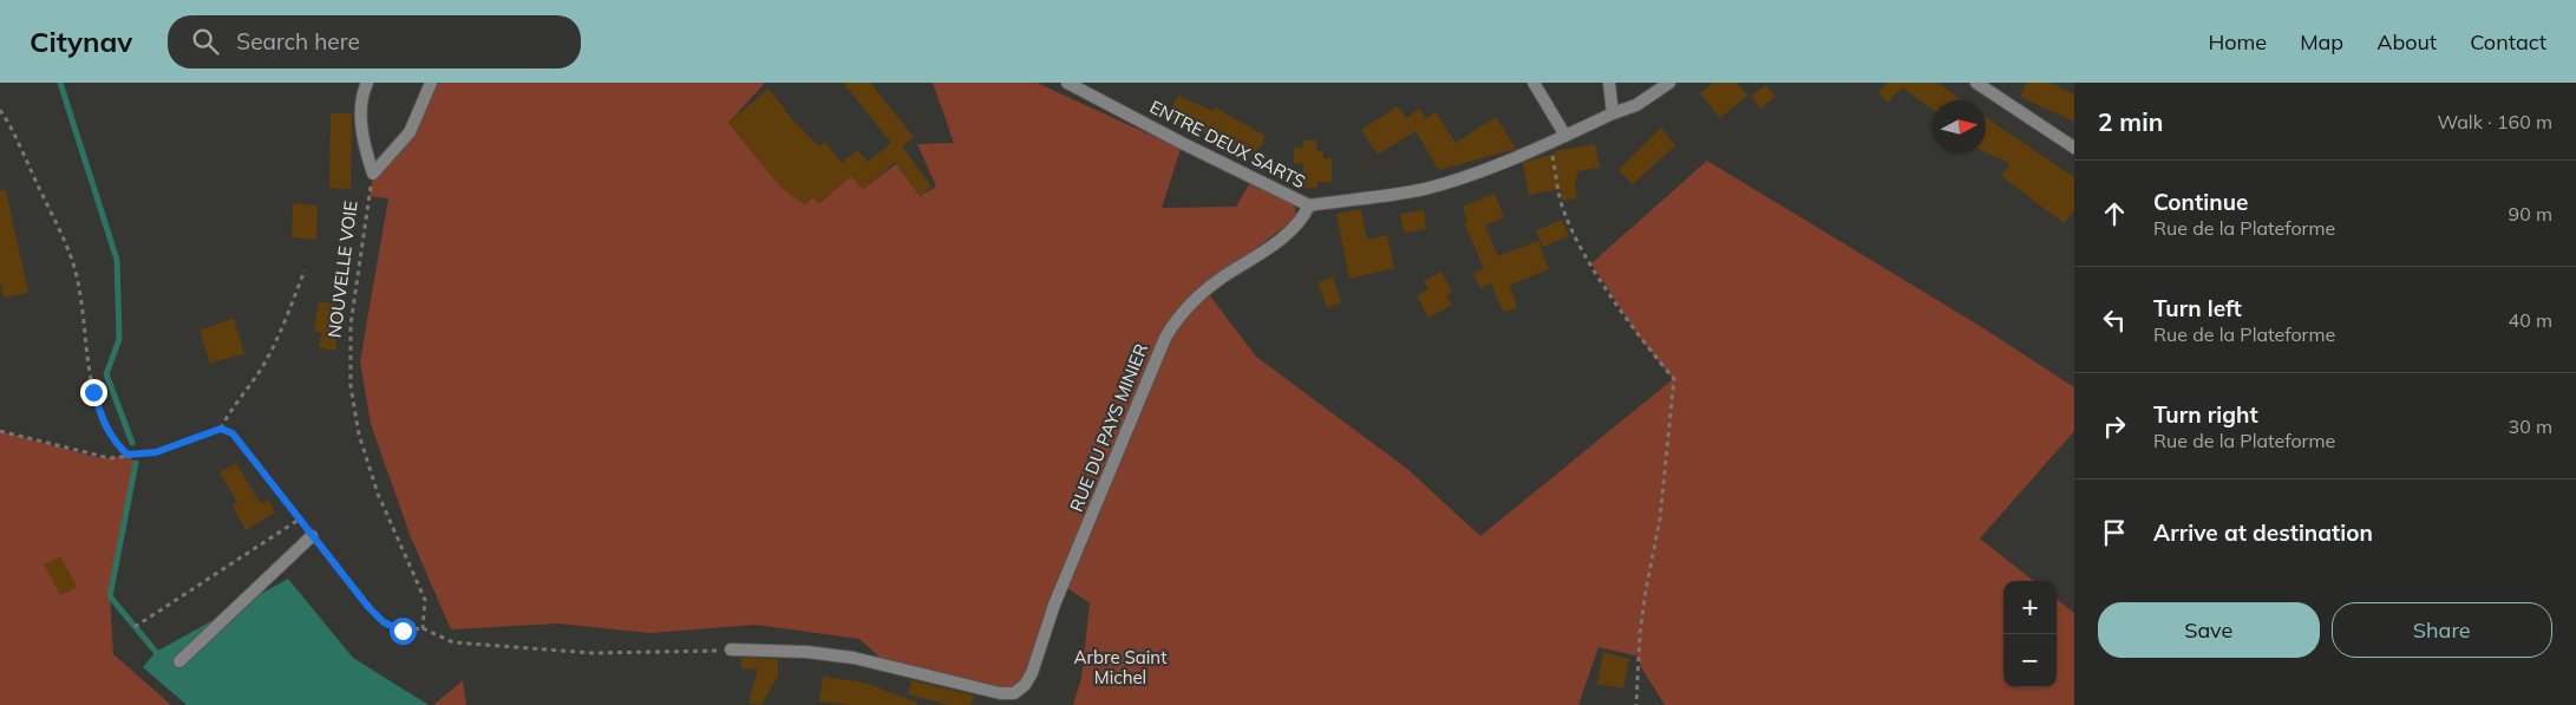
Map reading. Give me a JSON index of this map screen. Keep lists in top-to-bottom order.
{
  "streets": {
    "street": ["ENTRE DEUX SARTS", "RUE DU PAYS MINIER"],
    "path": ["NOUVELLE VOIE"]
  },
  "crossings": [
    ["ENTRE DEUX SARTS", "RUE DU PAYS MINIER"]
  ],
  "parks": ["Arbre Saint Michel"],
  "north": "right",
  "page": {
    "header": "Citynav",
    "search": "Search here",
    "nav": [
      "Home",
      "Map",
      "About",
      "Contact"
    ],
    "heading": ["2 min", "Walk · 160 m"],
    "list": [
      ["Continue", "Rue de la Plateforme", "90 m"],
      ["Turn left", "Rue de la Plateforme", "40 m"],
      ["Turn right", "Rue de la Plateforme", "30 m"],
      "Arrive at destination"
    ],
    "map_buttons": ["+", "−"],
    "buttons": ["Save", "Share"]
  }
}
